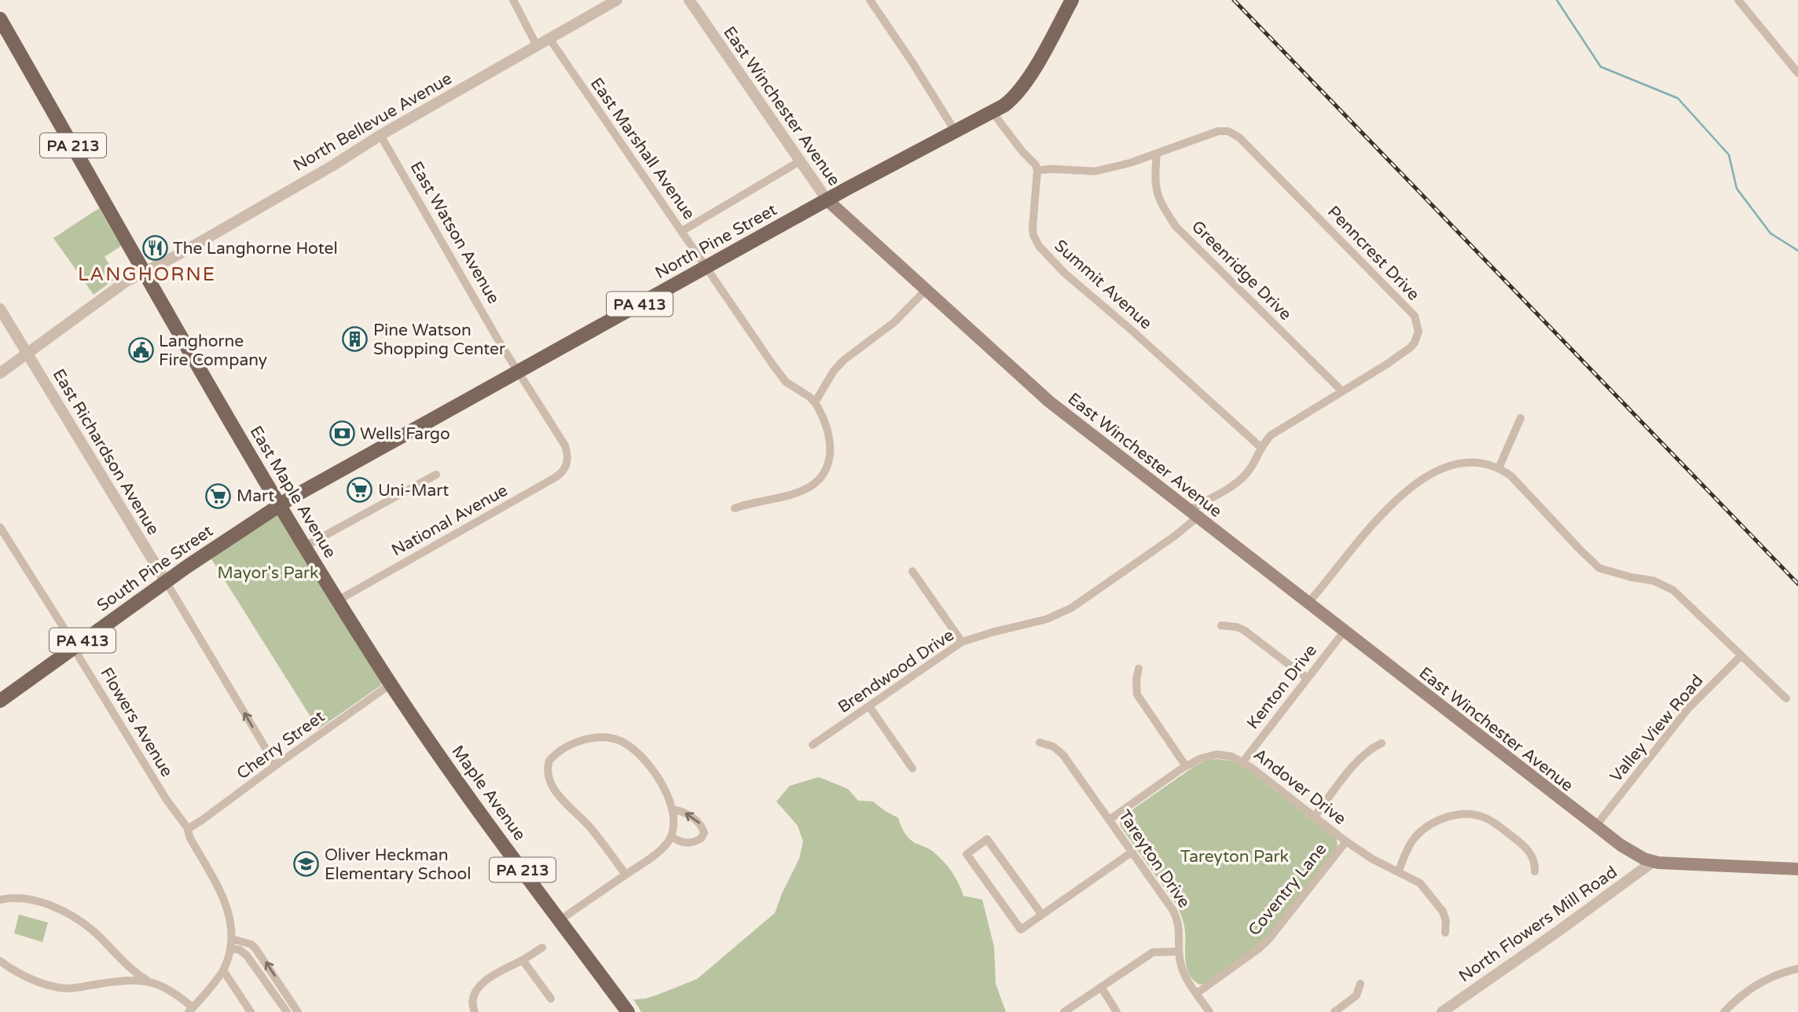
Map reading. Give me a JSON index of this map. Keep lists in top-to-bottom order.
{
  "streets": {
    "main road": [
      "East Winchester Avenue",
      "PA 213",
      "North Pine Street",
      "PA 413",
      "East Maple Avenue",
      "South Pine Street",
      "Maple Avenue"
    ],
    "street": [
      "North Bellevue Avenue",
      "East Marshall Avenue",
      "East Watson Avenue",
      "Penncrest Drive",
      "Greenridge Drive",
      "Summit Avenue",
      "East Richardson Avenue",
      "National Avenue",
      "Brendwood Drive",
      "Kenton Drive",
      "Flowers Avenue",
      "Valley View Road",
      "Cherry Street",
      "Andover Drive",
      "Tareyton Drive",
      "Coventry Lane",
      "North Flowers Mill Road"
    ]
  },
  "crossings": [
    ["East Winchester Avenue", "North Pine Street"],
    ["East Winchester Avenue", "Penncrest Drive"],
    ["East Winchester Avenue", "Brendwood Drive"],
    ["East Winchester Avenue", "Kenton Drive"],
    ["East Winchester Avenue", "Valley View Road"],
    ["East Winchester Avenue", "North Flowers Mill Road"],
    ["North Bellevue Avenue", "PA 213"],
    ["North Bellevue Avenue", "East Marshall Avenue"],
    ["North Bellevue Avenue", "East Watson Avenue"],
    ["North Bellevue Avenue", "East Richardson Avenue"],
    ["North Bellevue Avenue", "East Maple Avenue"],
    ["PA 213", "East Maple Avenue"],
    ["East Marshall Avenue", "North Pine Street"],
    ["East Watson Avenue", "North Pine Street"],
    ["East Watson Avenue", "National Avenue"],
    ["North Pine Street", "East Maple Avenue"],
    ["North Pine Street", "South Pine Street"],
    ["Penncrest Drive", "Greenridge Drive"],
    ["Penncrest Drive", "Summit Avenue"],
    ["Penncrest Drive", "Brendwood Drive"],
    ["East Richardson Avenue", "South Pine Street"],
    ["East Richardson Avenue", "Cherry Street"],
    ["East Maple Avenue", "National Avenue"],
    ["East Maple Avenue", "South Pine Street"],
    ["East Maple Avenue", "Cherry Street"],
    ["East Maple Avenue", "Maple Avenue"],
    ["South Pine Street", "Flowers Avenue"],
    ["Kenton Drive", "Andover Drive"],
    ["Flowers Avenue", "Cherry Street"],
    ["Andover Drive", "Tareyton Drive"],
    ["Andover Drive", "Coventry Lane"],
    ["Tareyton Drive", "Coventry Lane"]
  ],
  "one_way": ["East Richardson Avenue"],
  "districts": ["LANGHORNE"],
  "parks": ["Mayor's Park", "Tareyton Park"],
  "places": {
    "restaurant": ["The Langhorne Hotel"],
    "building": ["Pine Watson Shopping Center"],
    "public building": ["Langhorne Fire Company"],
    "bank": ["Wells Fargo"],
    "supermarket": ["Uni-Mart", "Mart"],
    "school or university": ["Oliver Heckman Elementary School"]
  }
}
